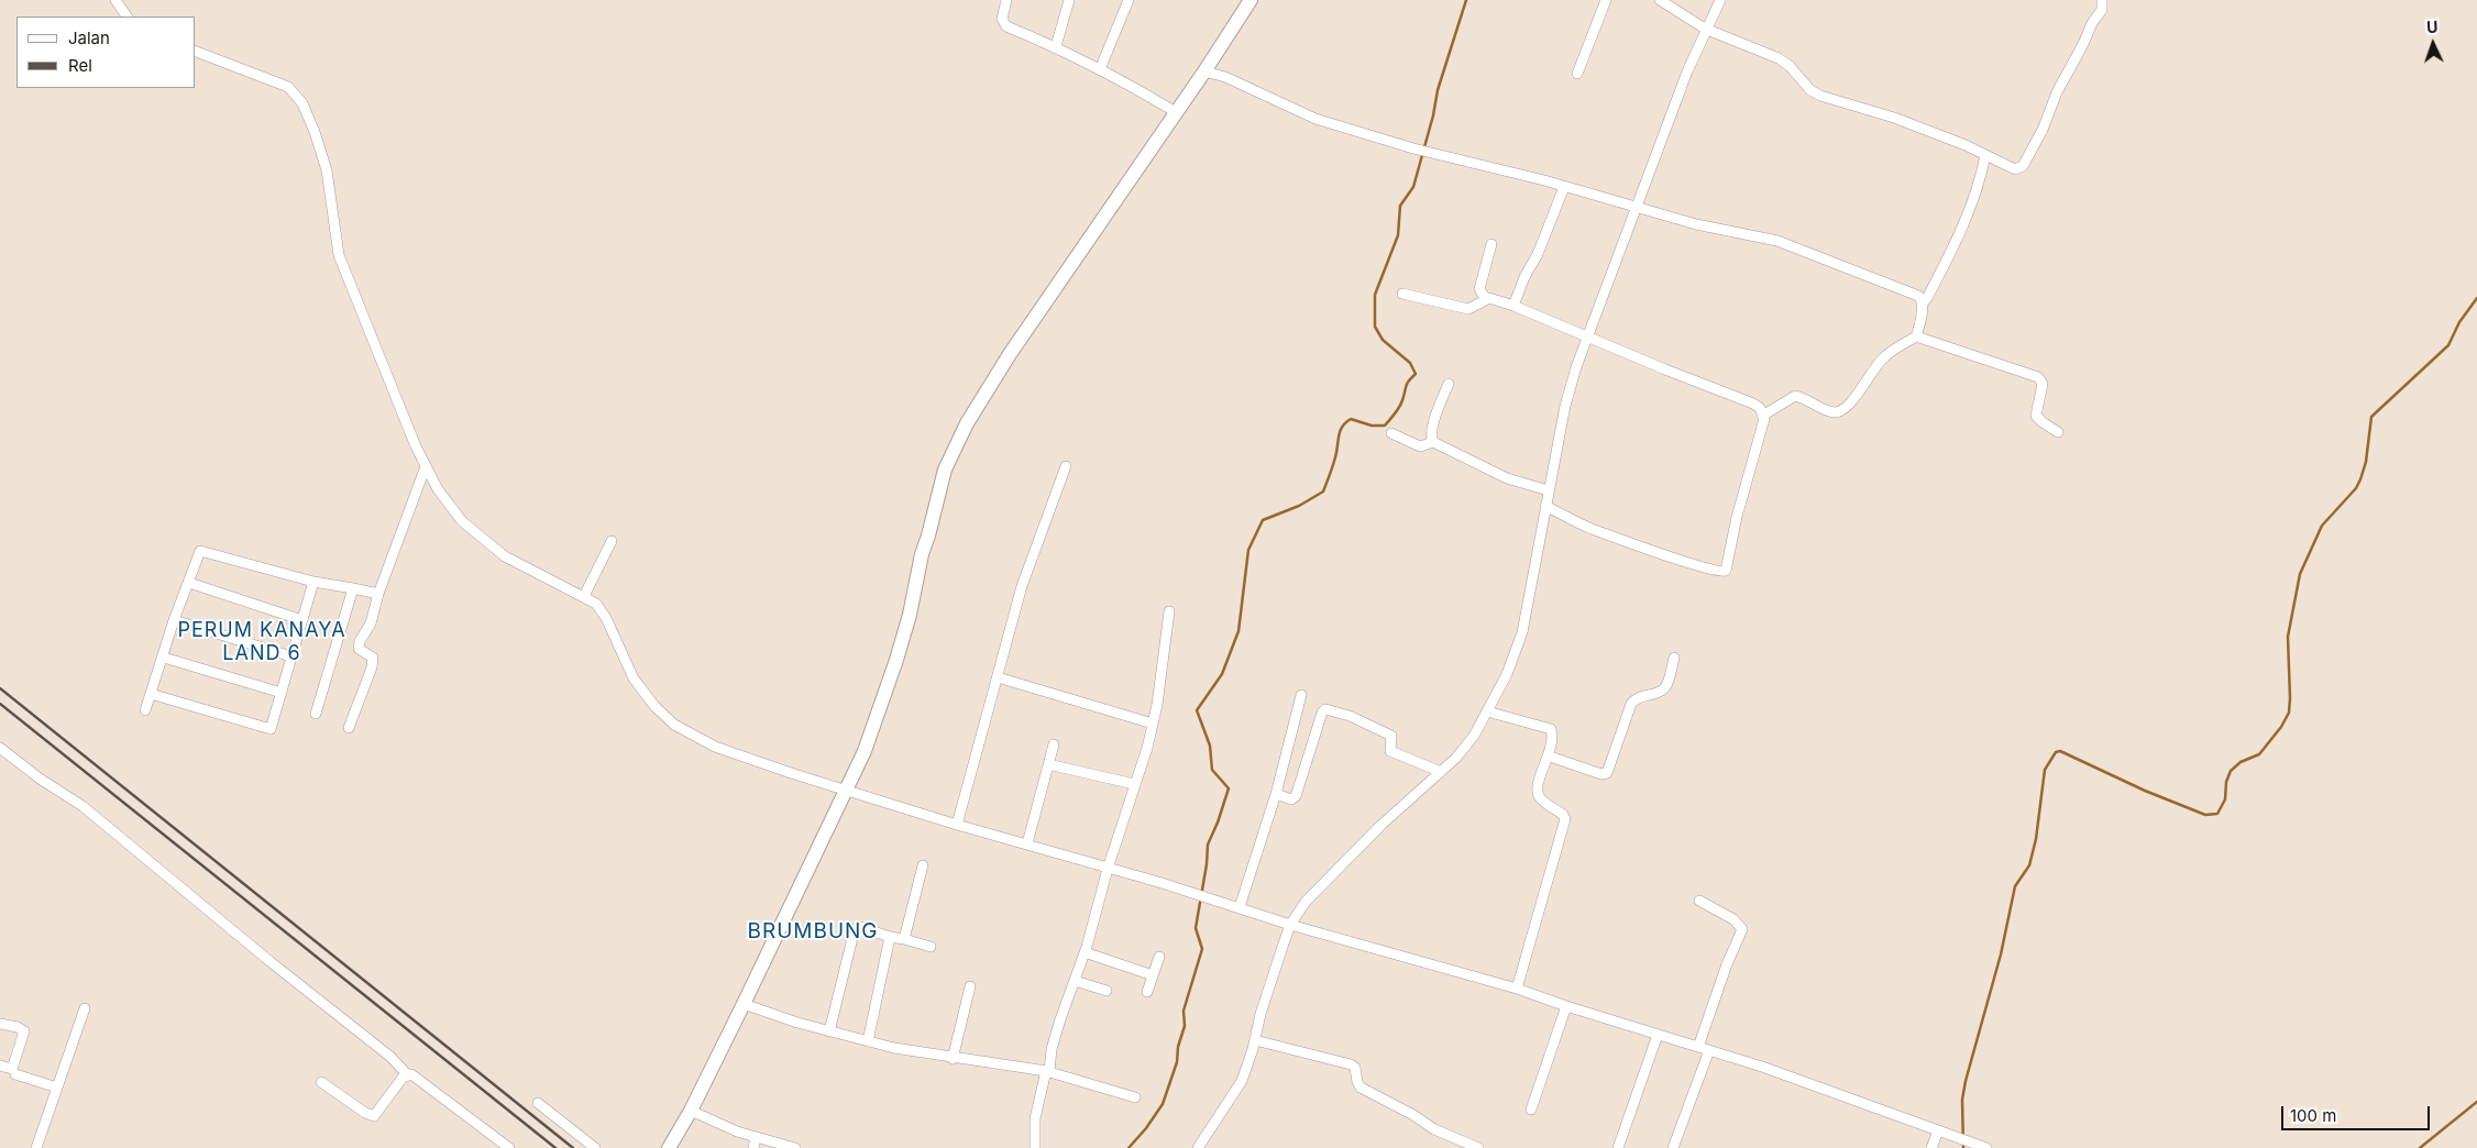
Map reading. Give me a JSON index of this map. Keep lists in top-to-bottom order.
{
  "districts": ["PERUM KANAYA LAND 6", "BRUMBUNG"],
  "legend": ["Jalan", "Rel"],
  "scale_bar": "100 m",
  "north": "top"
}
